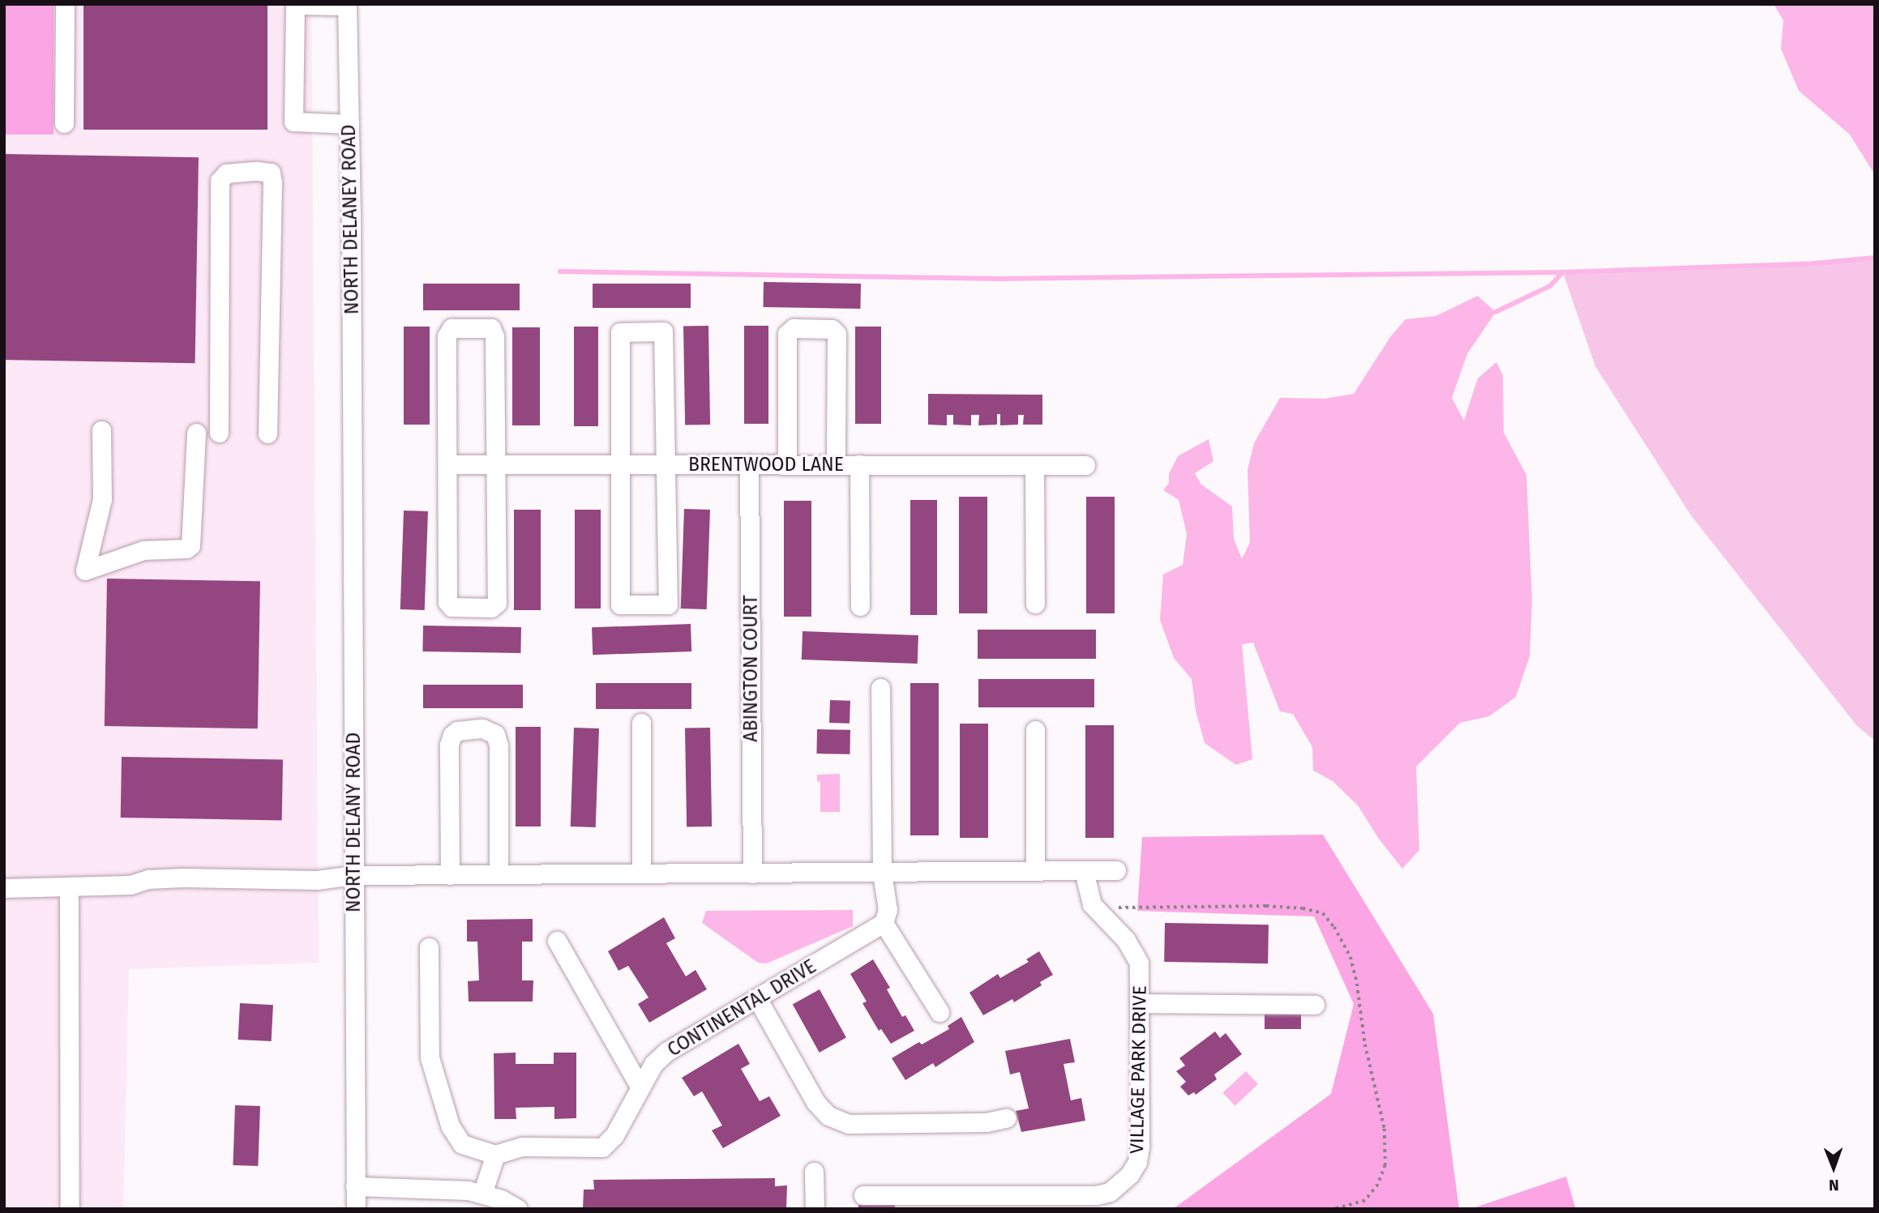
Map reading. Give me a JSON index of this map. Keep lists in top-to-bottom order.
{
  "streets": {
    "street": [
      "NORTH DELANEY ROAD",
      "BRENTWOOD LANE",
      "ABINGTON COURT",
      "NORTH DELANY ROAD",
      "CONTINENTAL DRIVE",
      "VILLAGE PARK DRIVE"
    ]
  },
  "crossings": [
    ["NORTH DELANEY ROAD", "NORTH DELANY ROAD"],
    ["BRENTWOOD LANE", "ABINGTON COURT"]
  ],
  "north": "bottom"
}
